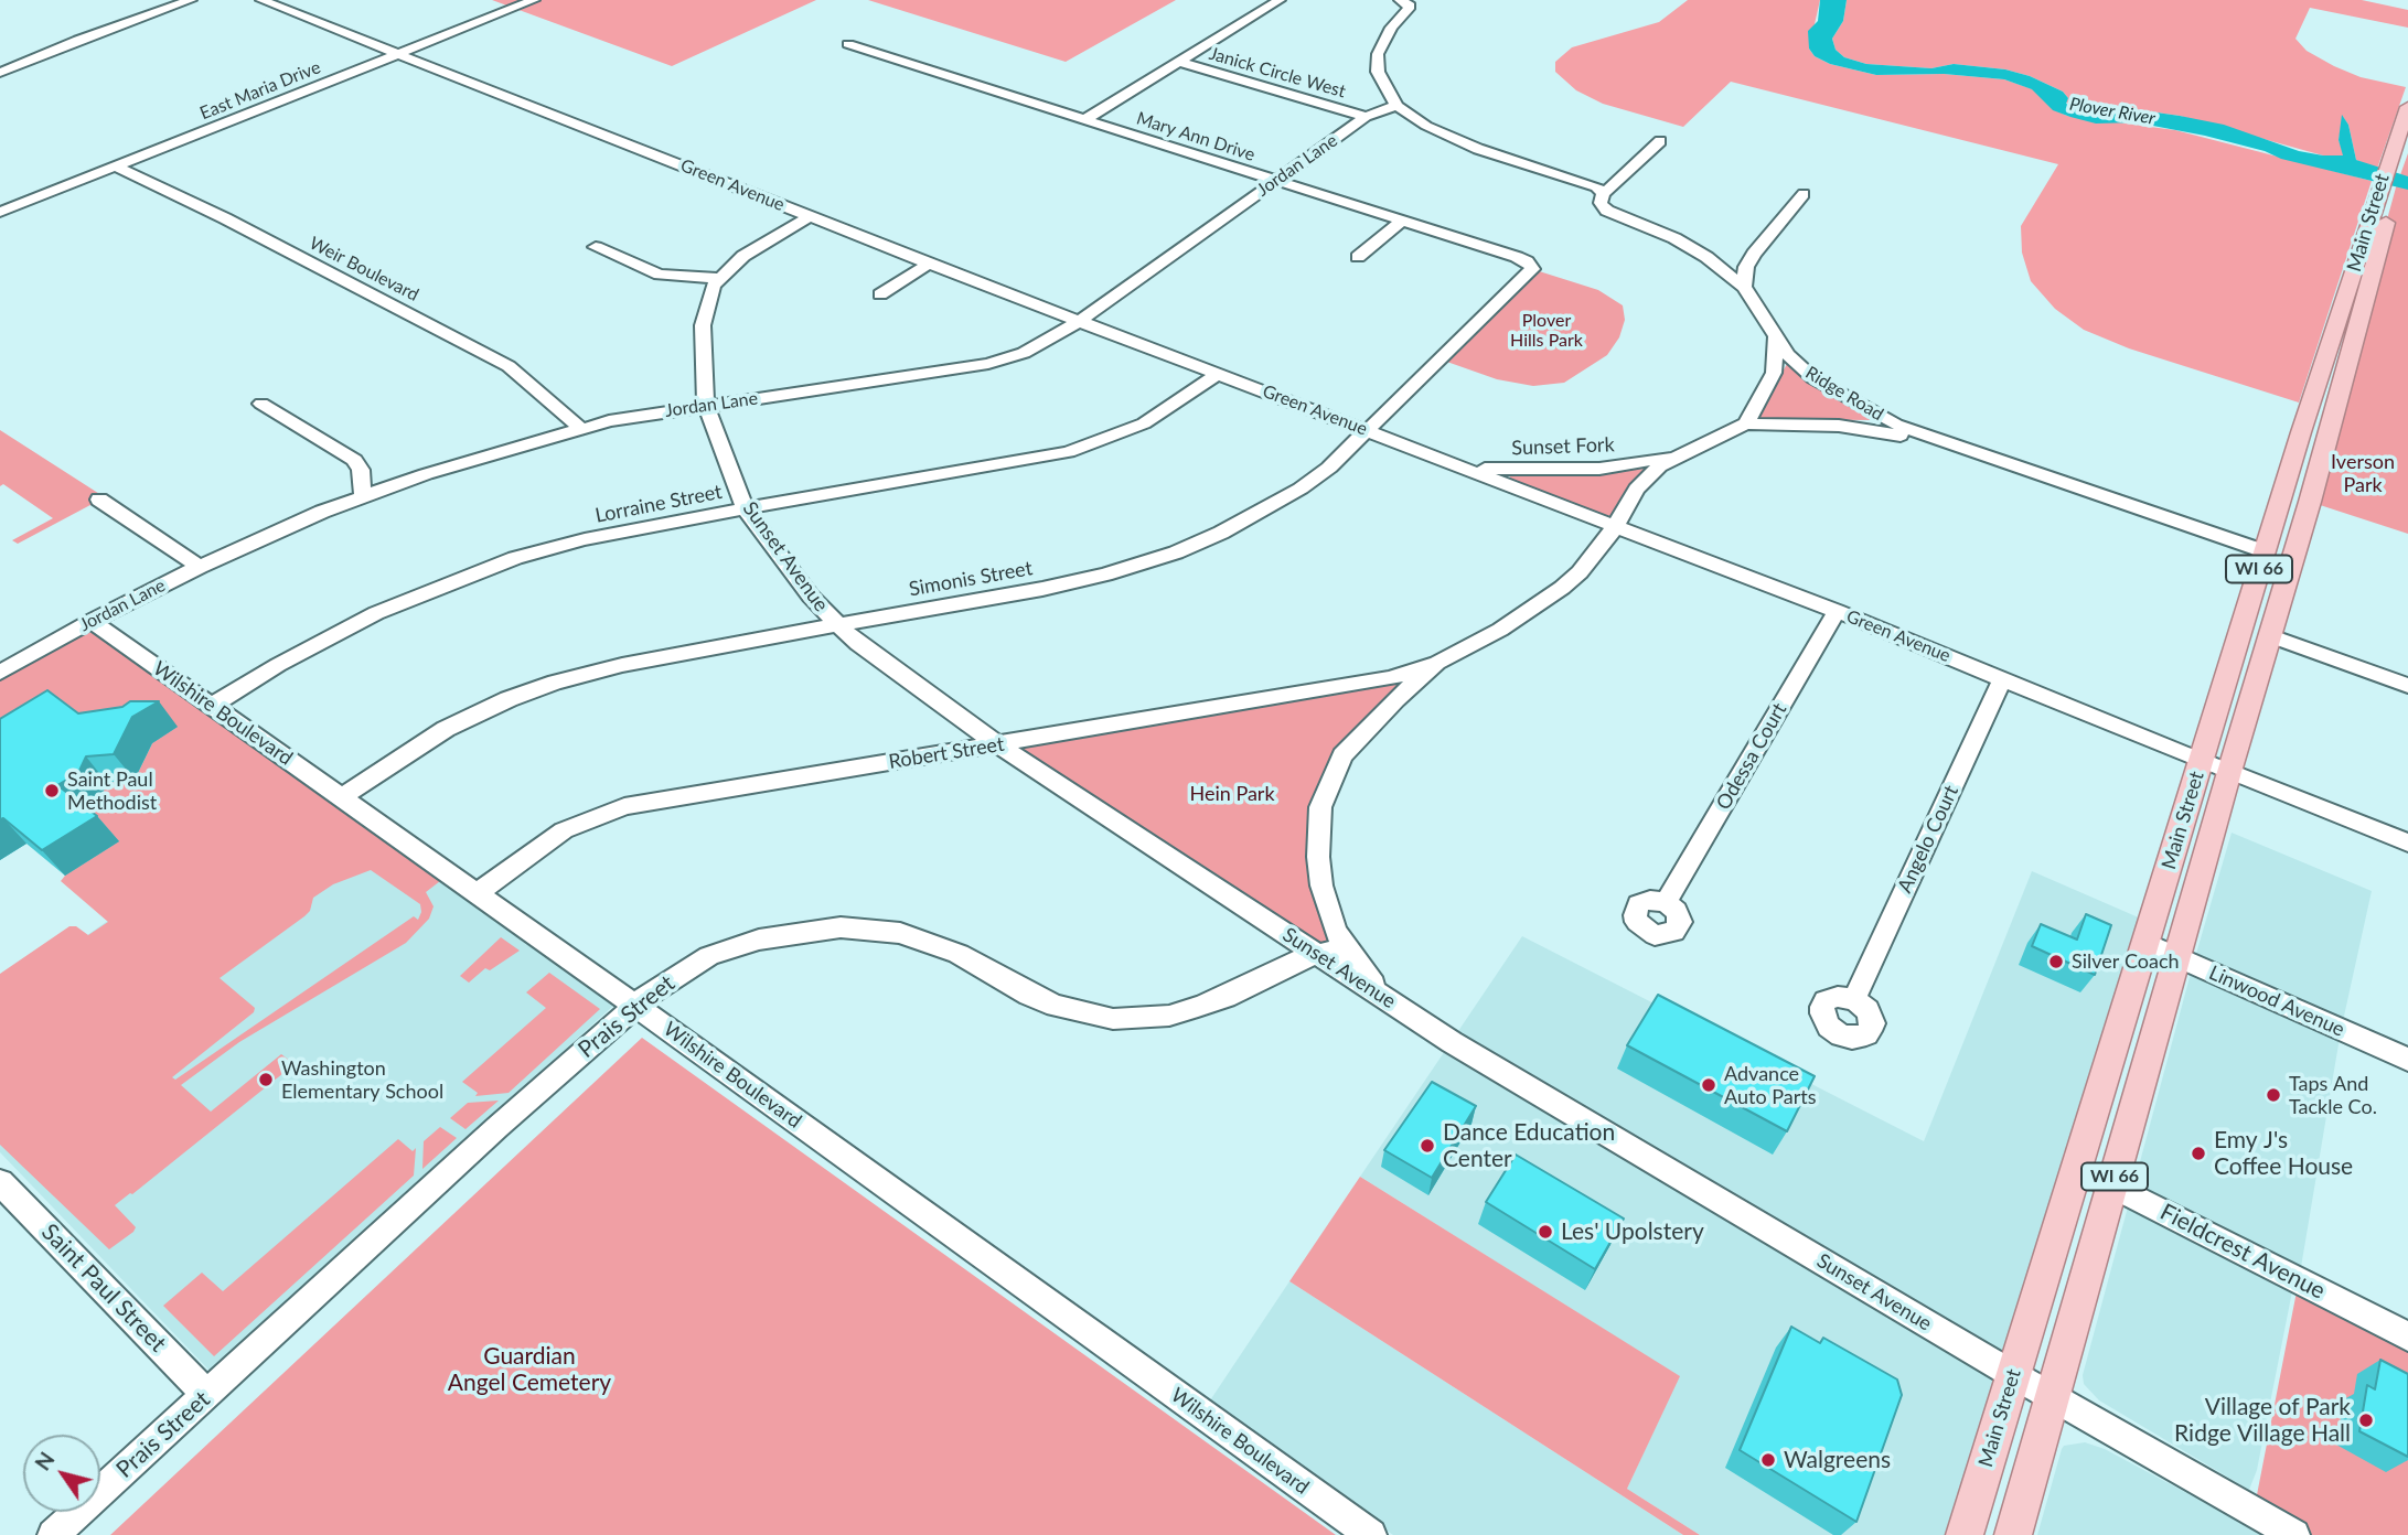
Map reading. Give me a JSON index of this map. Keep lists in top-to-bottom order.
{
  "streets": {
    "main road": ["Main Street", "WI 66"],
    "street": [
      "Janick Circle West",
      "East Maria Drive",
      "Mary Ann Drive",
      "Jordan Lane",
      "Green Avenue",
      "Weir Boulevard",
      "Ridge Road",
      "Sunset Fork",
      "Lorraine Street",
      "Sunset Avenue",
      "Simonis Street",
      "Wilshire Boulevard",
      "Robert Street",
      "Odessa Court",
      "Angelo Court",
      "Linwood Avenue",
      "Prais Street",
      "Fieldcrest Avenue",
      "Saint Paul Street"
    ]
  },
  "crossings": [
    ["Janick Circle West", "Jordan Lane"],
    ["East Maria Drive", "Green Avenue"],
    ["East Maria Drive", "Weir Boulevard"],
    ["Mary Ann Drive", "Jordan Lane"],
    ["Mary Ann Drive", "Simonis Street"],
    ["Jordan Lane", "Green Avenue"],
    ["Jordan Lane", "Weir Boulevard"],
    ["Jordan Lane", "Ridge Road"],
    ["Jordan Lane", "Sunset Avenue"],
    ["Jordan Lane", "Wilshire Boulevard"],
    ["Green Avenue", "Main Street"],
    ["Green Avenue", "Sunset Fork"],
    ["Green Avenue", "Lorraine Street"],
    ["Green Avenue", "Simonis Street"],
    ["Green Avenue", "Robert Street"],
    ["Green Avenue", "Odessa Court"],
    ["Green Avenue", "Angelo Court"],
    ["Main Street", "Ridge Road"],
    ["Main Street", "Sunset Avenue"],
    ["Main Street", "Linwood Avenue"],
    ["Main Street", "Fieldcrest Avenue"],
    ["Ridge Road", "Sunset Fork"],
    ["Sunset Fork", "Robert Street"],
    ["Lorraine Street", "Sunset Avenue"],
    ["Lorraine Street", "Wilshire Boulevard"],
    ["Sunset Avenue", "Simonis Street"],
    ["Sunset Avenue", "Robert Street"],
    ["Sunset Avenue", "Prais Street"],
    ["Simonis Street", "Wilshire Boulevard"],
    ["Wilshire Boulevard", "Robert Street"],
    ["Wilshire Boulevard", "Prais Street"],
    ["Robert Street", "Prais Street"],
    ["Prais Street", "Saint Paul Street"]
  ],
  "water": ["Plover River"],
  "parks": [
    "Plover Hills Park",
    "Iverson Park",
    "Hein Park",
    "Guardian Angel Cemetery"
  ],
  "places": [
    "Saint Paul Methodist",
    "Silver Coach",
    "Washington Elementary School",
    "Advance Auto Parts",
    "Taps And Tackle Co.",
    "Dance Education Center",
    "Emy J's Coffee House",
    "Les' Upolstery",
    "Village of Park Ridge Village Hall",
    "Walgreens"
  ],
  "north": "top left"
}
